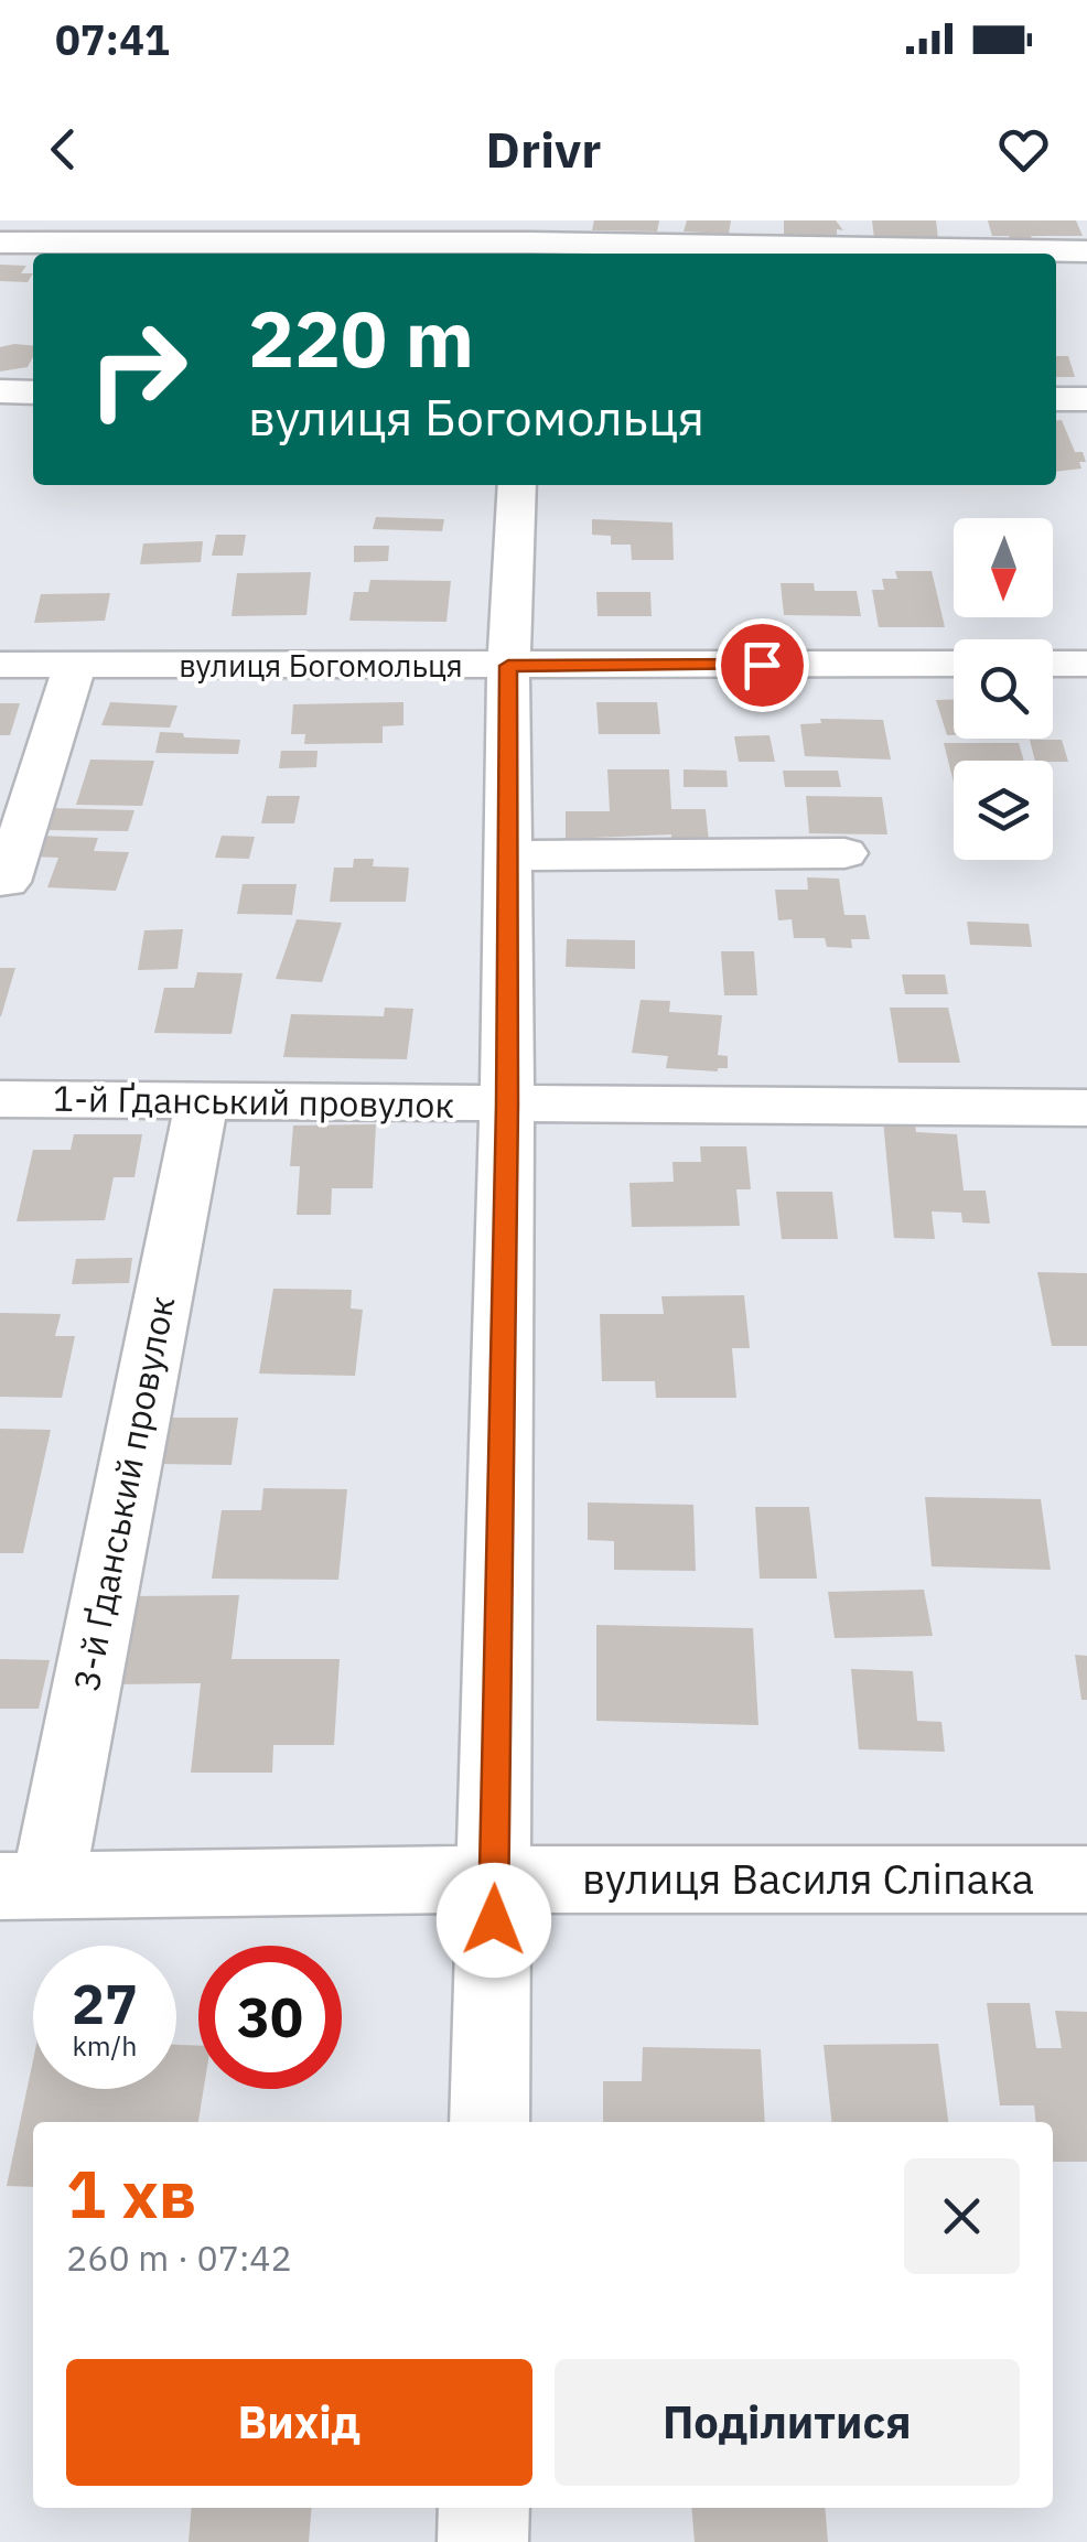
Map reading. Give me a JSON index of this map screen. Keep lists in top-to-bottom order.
{
  "streets": {
    "street": [
      "вулиця Богомольця",
      "1-й Ґданський провулок",
      "3-й Ґданський провулок",
      "вулиця Василя Сліпака"
    ]
  },
  "crossings": [
    ["1-й Ґданський провулок", "3-й Ґданський провулок"],
    ["3-й Ґданський провулок", "вулиця Василя Сліпака"]
  ],
  "north": "bottom",
  "page": {
    "status": "07:41",
    "header": "Drivr",
    "turn": ["220 m", "вулиця Богомольця"],
    "speed": "27 km/h",
    "limit": "30",
    "heading": ["1 хв", "260 m · 07:42"],
    "buttons": ["Вихід", "Поділитися"]
  }
}
